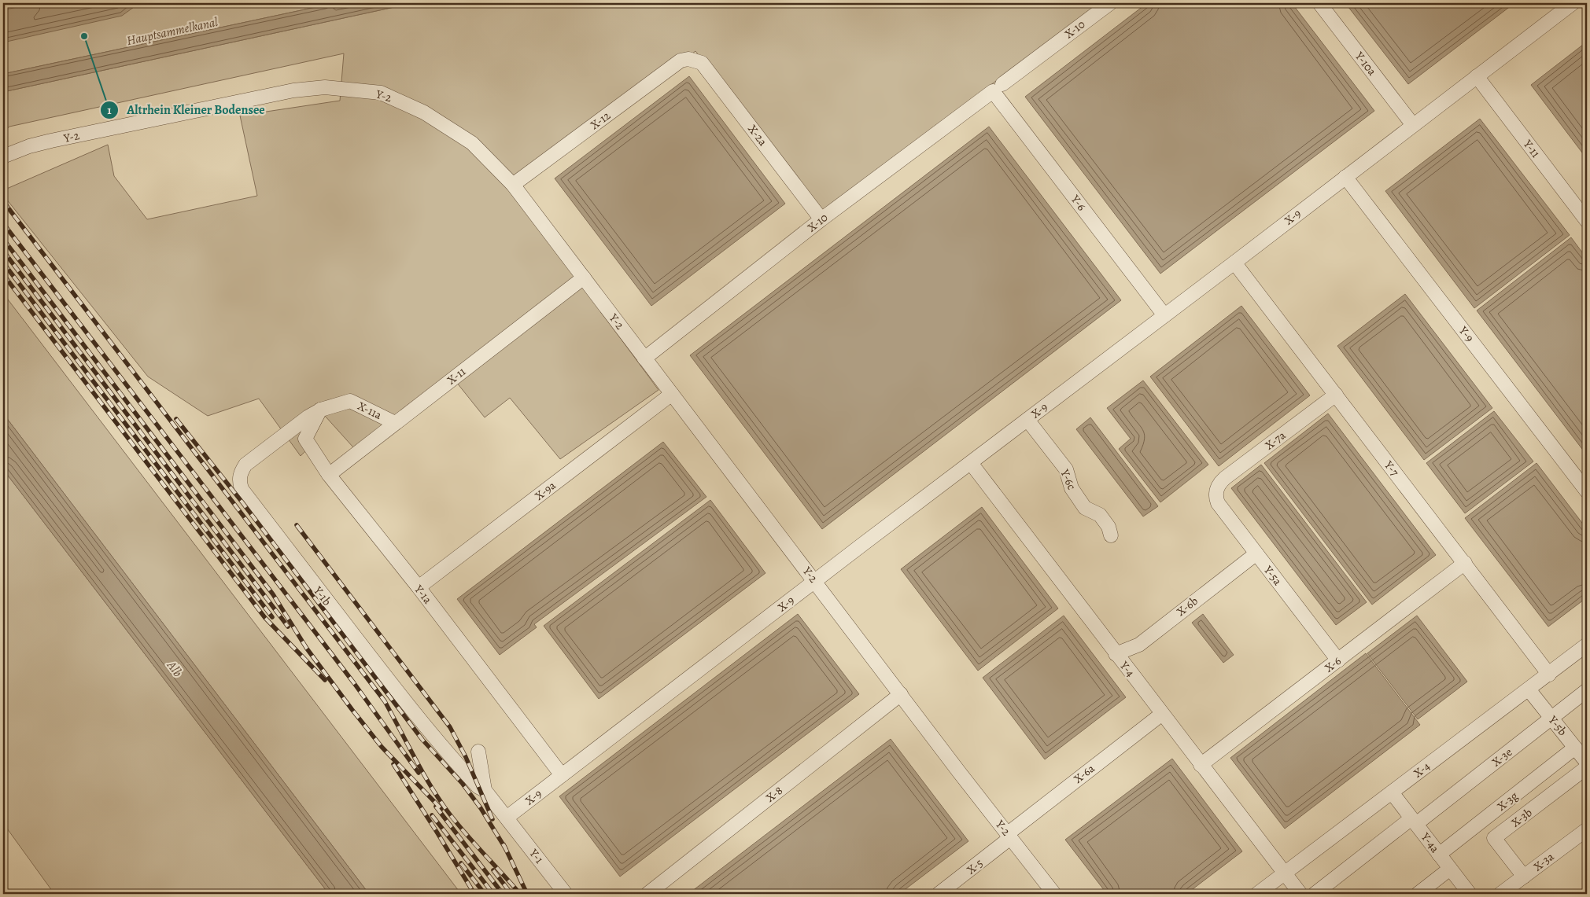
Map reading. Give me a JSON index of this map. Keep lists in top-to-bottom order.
{
  "streets": {
    "street": [
      "X-10",
      "Y-10a",
      "Y-2",
      "X-12",
      "X-2a",
      "Y-11",
      "Y-6",
      "X-9",
      "Y-9",
      "X-11",
      "X-11a",
      "X-7a",
      "Y-7",
      "Y-6c",
      "X-9a",
      "Y-5a",
      "Y-1a",
      "Y-1b",
      "X-6b",
      "X-6",
      "Y-4",
      "Y-5b",
      "X-3e",
      "X-4",
      "X-6a",
      "X-8",
      "X-3g",
      "X-3b",
      "Y-4a",
      "Y-1",
      "X-3a",
      "X-5"
    ]
  },
  "crossings": [
    ["X-10", "Y-2"],
    ["X-10", "X-2a"],
    ["X-10", "Y-6"],
    ["Y-10a", "X-9"],
    ["Y-2", "X-12"],
    ["Y-2", "X-9"],
    ["Y-2", "X-11"],
    ["Y-2", "X-9a"],
    ["Y-2", "X-6a"],
    ["Y-2", "X-8"],
    ["Y-2", "X-5"],
    ["X-12", "X-2a"],
    ["Y-11", "X-9"],
    ["Y-6", "X-9"],
    ["X-9", "Y-9"],
    ["X-9", "Y-7"],
    ["X-9", "Y-6c"],
    ["X-9", "Y-1a"],
    ["X-9", "Y-1b"],
    ["X-9", "Y-4"],
    ["X-9", "Y-1"],
    ["X-11", "X-11a"],
    ["X-11", "Y-1a"],
    ["X-11a", "Y-1a"],
    ["X-11a", "Y-1b"],
    ["X-7a", "Y-7"],
    ["X-7a", "Y-5a"],
    ["Y-7", "X-6"],
    ["Y-7", "X-4"],
    ["X-9a", "Y-1a"],
    ["Y-5a", "X-6b"],
    ["Y-5a", "X-6"],
    ["Y-1a", "Y-1b"],
    ["Y-1b", "Y-1"],
    ["X-6b", "Y-4"],
    ["X-6", "Y-4"],
    ["Y-4", "X-4"],
    ["Y-4", "X-6a"],
    ["Y-5b", "X-3e"],
    ["Y-5b", "X-4"],
    ["Y-5b", "X-3g"],
    ["X-3e", "Y-4a"],
    ["X-4", "Y-4a"],
    ["X-6a", "X-5"],
    ["X-3g", "Y-4a"],
    ["X-3b", "X-3a"]
  ],
  "water": ["Hauptsammelkanal", "Alb"],
  "places": ["Altrhein Kleiner Bodensee"]
}
